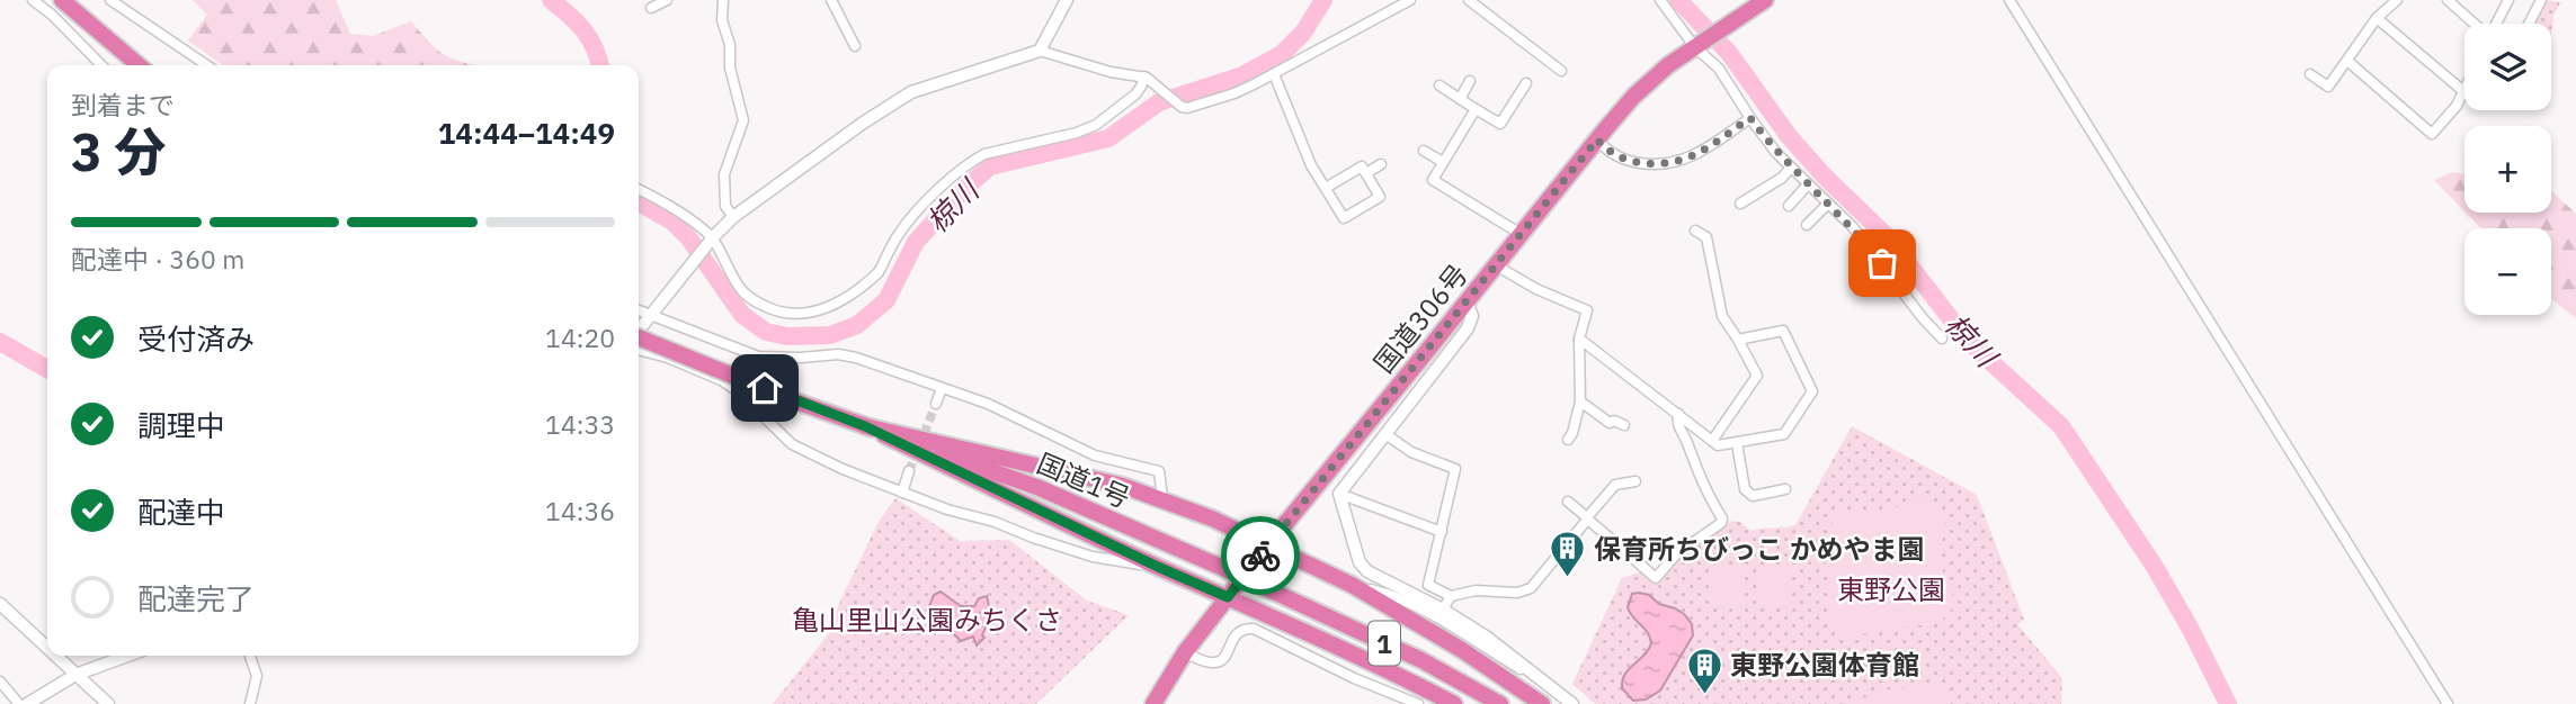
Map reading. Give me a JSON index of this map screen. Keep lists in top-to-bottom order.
{
  "streets": {
    "highway": ["国道306号", "国道1号", "1"]
  },
  "water": ["椋川"],
  "parks": ["東野公園", "亀山里山公園みちくさ"],
  "places": {
    "building": ["保育所ちびっこ かめやま園", "東野公園体育館"]
  },
  "page": {
    "map_buttons": ["+", "−"],
    "heading": ["3 分", "到着まで", "14:44–14:49"],
    "bar": "配達中 · 360 m",
    "list": [
      ["受付済み", "14:20"],
      ["調理中", "14:33"],
      ["配達中", "14:36"],
      "配達完了"
    ]
  }
}
